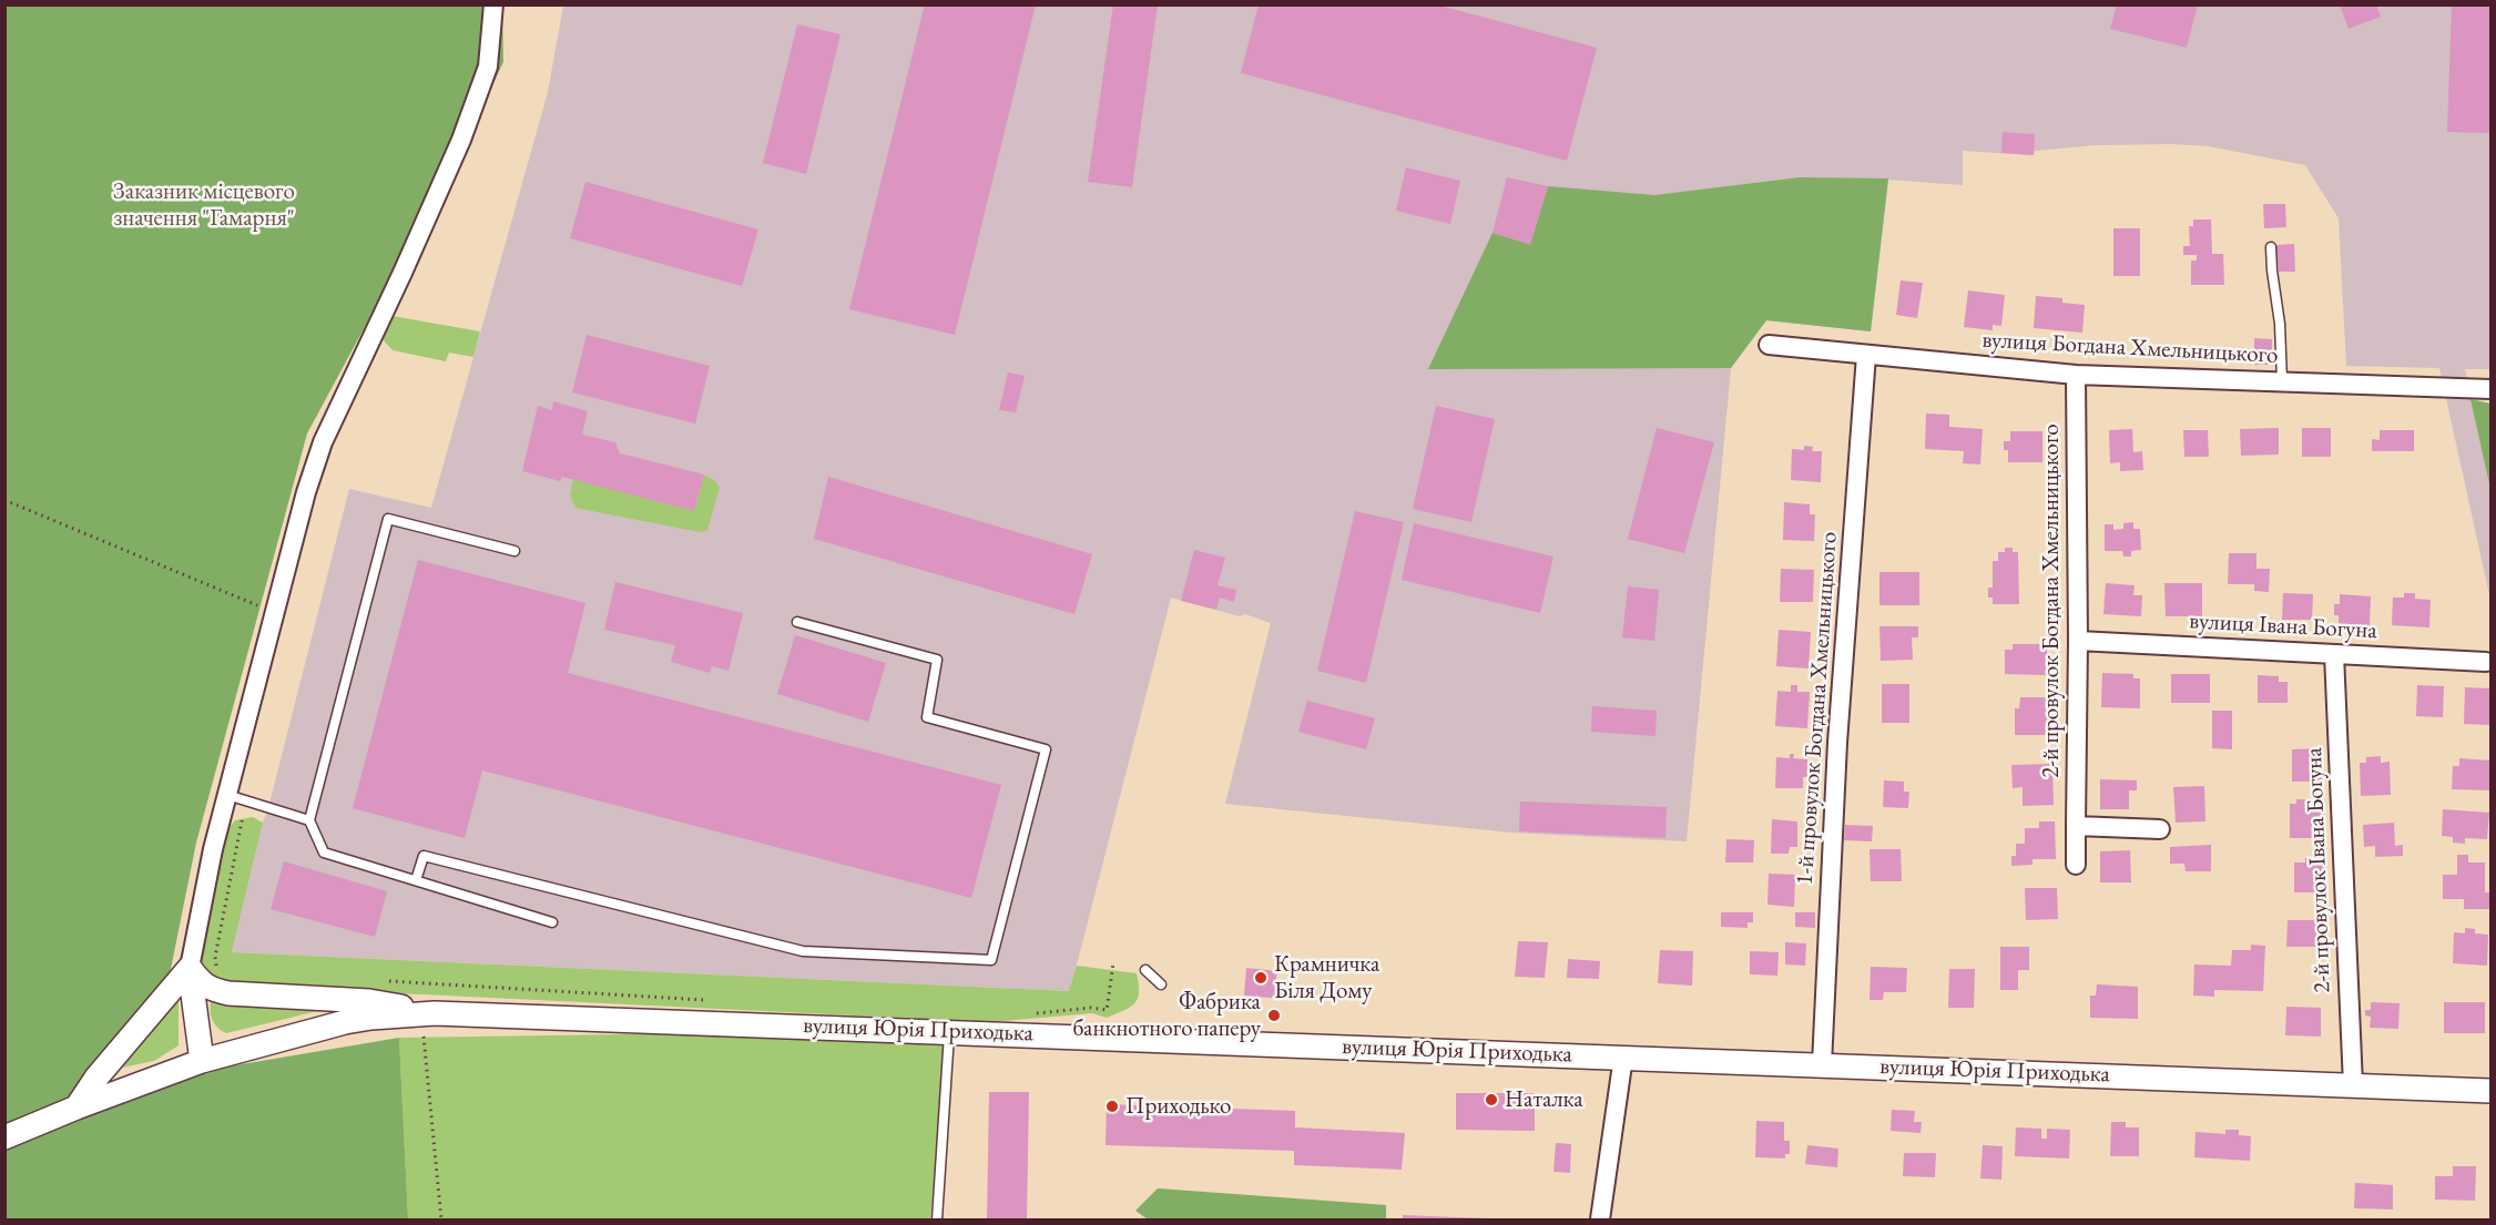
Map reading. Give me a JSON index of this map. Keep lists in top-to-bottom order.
{
  "streets": {
    "street": [
      "вулиця Богдана Хмельницького",
      "2-й провулок Богдана Хмельницького",
      "вулиця Івана Богуна",
      "1-й провулок Богдана Хмельницького",
      "2-й провулок Івана Богуна",
      "вулиця Юрія Приходька"
    ]
  },
  "crossings": [
    ["вулиця Богдана Хмельницького", "2-й провулок Богдана Хмельницького"],
    ["вулиця Богдана Хмельницького", "1-й провулок Богдана Хмельницького"],
    ["2-й провулок Богдана Хмельницького", "вулиця Івана Богуна"],
    ["вулиця Івана Богуна", "2-й провулок Івана Богуна"],
    ["1-й провулок Богдана Хмельницького", "вулиця Юрія Приходька"],
    ["2-й провулок Івана Богуна", "вулиця Юрія Приходька"]
  ],
  "parks": ["Заказник місцевого значення \"Гамарня\""],
  "places": [
    "Крамничка Біля Дому",
    "Фабрика банкнотного паперу",
    "Наталка",
    "Приходько"
  ]
}
